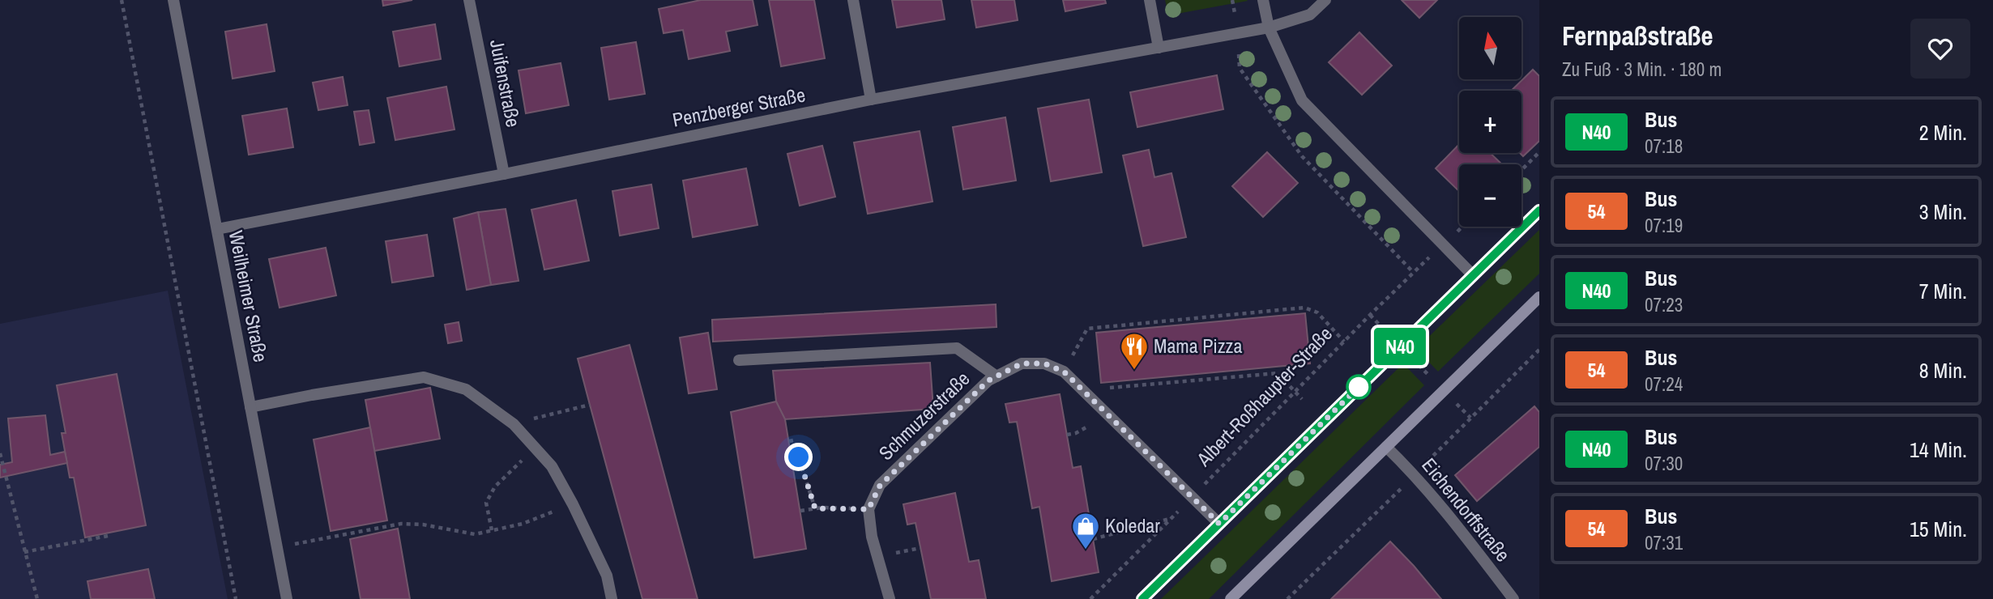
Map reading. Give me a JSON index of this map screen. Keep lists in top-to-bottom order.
{
  "streets": {
    "street": [
      "Juifenstraße",
      "Penzberger Straße",
      "Weilheimer Straße",
      "Schmuzerstraße",
      "Eichendorffstraße"
    ],
    "path": ["Albert-Roßhaupter-Straße"]
  },
  "crossings": [
    ["Juifenstraße", "Penzberger Straße"],
    ["Penzberger Straße", "Weilheimer Straße"],
    ["Albert-Roßhaupter-Straße", "Schmuzerstraße"]
  ],
  "places": {
    "restaurant": ["Mama Pizza"],
    "shop": ["Koledar"]
  },
  "lines": ["bus line N40"],
  "north": "top",
  "page": {
    "on_map": "N40",
    "heading": ["Fernpaßstraße", "Zu Fuß · 3 Min. · 180 m"],
    "map_buttons": ["+", "−"],
    "list": [
      {
        "mark": "N40",
        "name": "Bus",
        "note": "07:18",
        "value": "2 Min."
      },
      {
        "mark": "54",
        "name": "Bus",
        "note": "07:19",
        "value": "3 Min."
      },
      {
        "mark": "N40",
        "name": "Bus",
        "note": "07:23",
        "value": "7 Min."
      },
      {
        "mark": "54",
        "name": "Bus",
        "note": "07:24",
        "value": "8 Min."
      },
      {
        "mark": "N40",
        "name": "Bus",
        "note": "07:30",
        "value": "14 Min."
      },
      {
        "mark": "54",
        "name": "Bus",
        "note": "07:31",
        "value": "15 Min."
      }
    ]
  }
}
